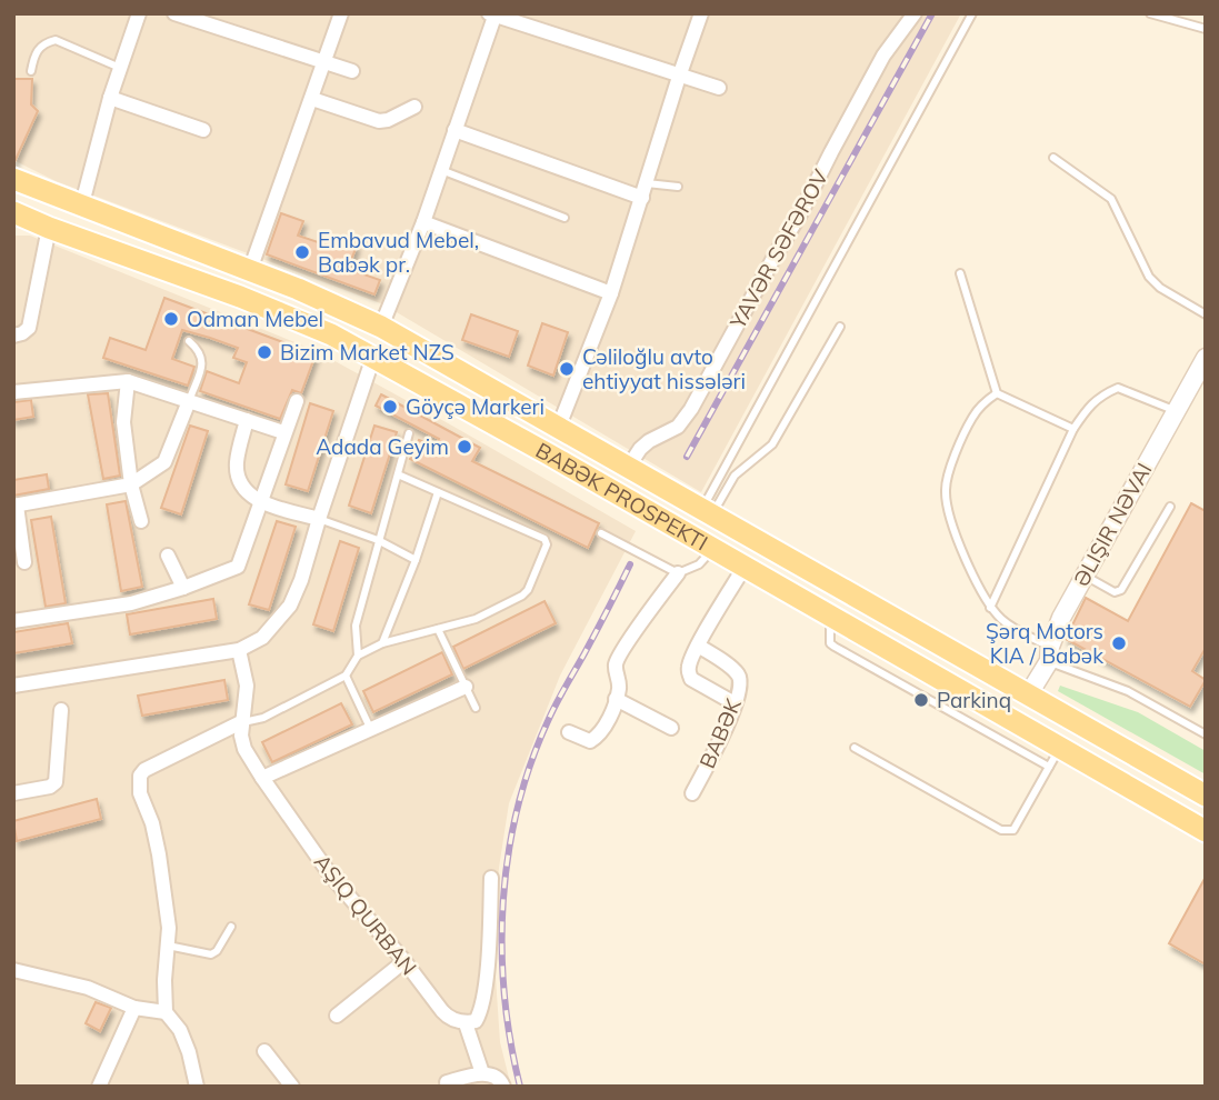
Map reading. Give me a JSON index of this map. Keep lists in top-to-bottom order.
{
  "streets": {
    "main road": ["BABƏK PROSPEKTI"],
    "street": ["YAVƏR SƏFƏROV", "ƏLIŞIR NƏVAI", "BABƏK"]
  },
  "crossings": [
    ["YAVƏR SƏFƏROV", "BABƏK PROSPEKTI"],
    ["BABƏK PROSPEKTI", "ƏLIŞIR NƏVAI"]
  ],
  "places": [
    "Embavud Mebel, Babək pr.",
    "Odman Mebel",
    "Bizim Market NZS",
    "Cəliloğlu avto ehtiyyat hissələri",
    "Göyçə Markeri",
    "Adada Geyim",
    "Şərq Motors KIA / Babək",
    "Parkinq"
  ]
}
